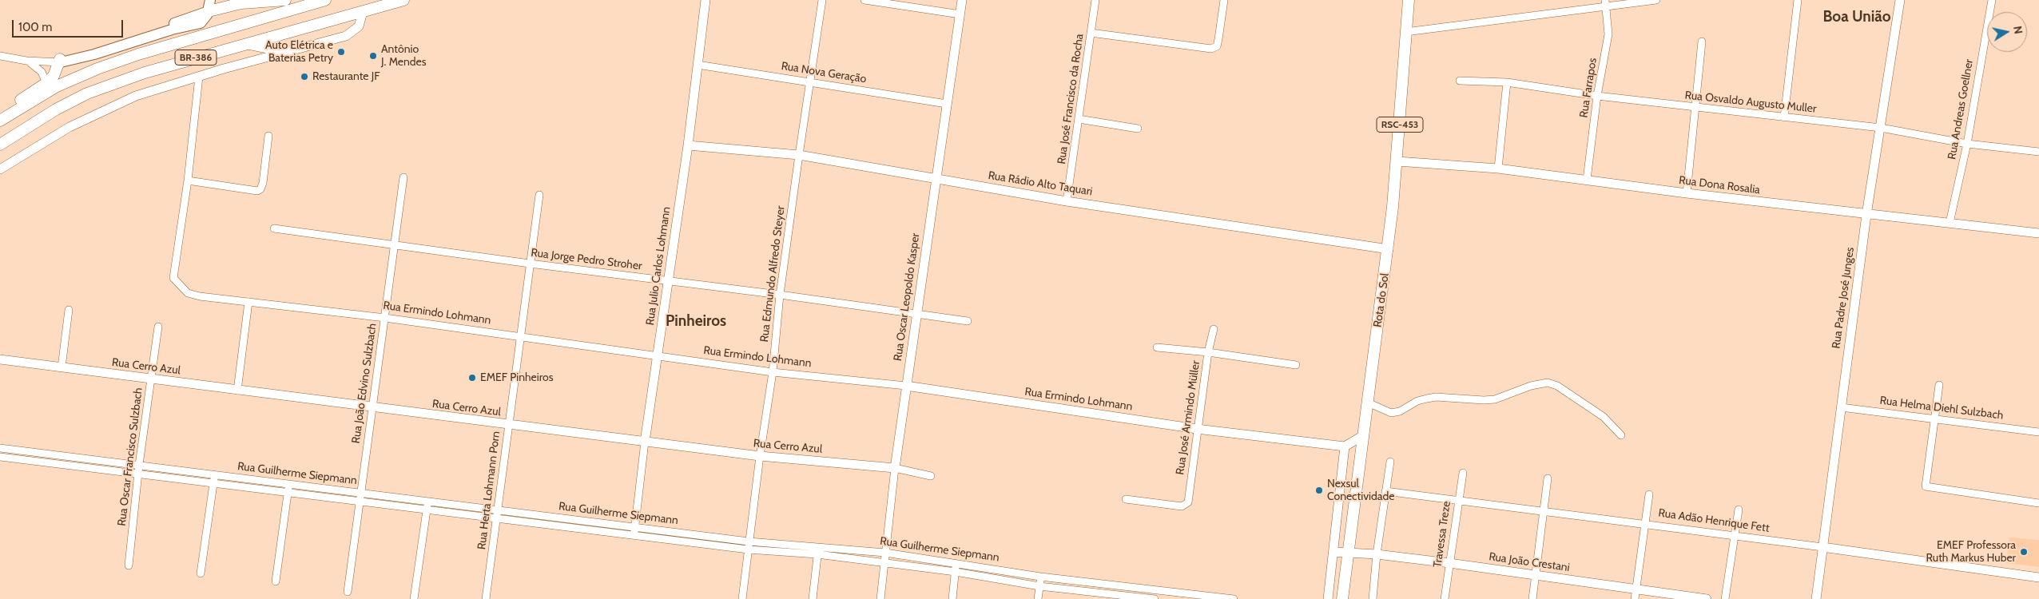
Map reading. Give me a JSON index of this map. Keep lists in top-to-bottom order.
{
  "streets": {
    "highway": ["BR-386", "RSC-453", "Rota do Sol"],
    "street": [
      "Rua Nova Geração",
      "Rua Farrapos",
      "Rua José Francisco da Rocha",
      "Rua Osvaldo Augusto Muller",
      "Rua Andreas Goellner",
      "Rua Rádio Alto Taquari",
      "Rua Dona Rosalia",
      "Rua Jorge Pedro Stroher",
      "Rua Julio Carlos Lohmann",
      "Rua Edmundo Alfredo Steyer",
      "Rua Oscar Leopoldo Kasper",
      "Rua Padre José Junges",
      "Rua Ermindo Lohmann",
      "Rua Cerro Azul",
      "Rua João Edvino Sulzbach",
      "Rua Helma Diehl Sulzbach",
      "Rua José Armindo Müller",
      "Rua Oscar Francisco Sulzbach",
      "Rua Guilherme Siepmann",
      "Rua Herta Lohmann Porn",
      "Rua Adão Henrique Fett",
      "Travessa Treze",
      "Rua João Crestani"
    ]
  },
  "crossings": [
    ["Rua Nova Geração", "Rua Julio Carlos Lohmann"],
    ["Rua Nova Geração", "Rua Edmundo Alfredo Steyer"],
    ["Rua Nova Geração", "Rua Oscar Leopoldo Kasper"],
    ["Rua Farrapos", "Rua Osvaldo Augusto Muller"],
    ["Rua Farrapos", "Rua Dona Rosalia"],
    ["Rua José Francisco da Rocha", "Rua Rádio Alto Taquari"],
    ["Rua Osvaldo Augusto Muller", "Rua Andreas Goellner"],
    ["Rua Osvaldo Augusto Muller", "Rua Padre José Junges"],
    ["Rua Andreas Goellner", "Rua Dona Rosalia"],
    ["Rua Rádio Alto Taquari", "Rua Julio Carlos Lohmann"],
    ["Rua Rádio Alto Taquari", "Rua Edmundo Alfredo Steyer"],
    ["Rua Rádio Alto Taquari", "Rua Oscar Leopoldo Kasper"],
    ["Rua Rádio Alto Taquari", "Rota do Sol"],
    ["Rua Dona Rosalia", "Rua Padre José Junges"],
    ["Rua Dona Rosalia", "Rota do Sol"],
    ["Rua Jorge Pedro Stroher", "Rua Julio Carlos Lohmann"],
    ["Rua Jorge Pedro Stroher", "Rua Edmundo Alfredo Steyer"],
    ["Rua Jorge Pedro Stroher", "Rua Oscar Leopoldo Kasper"],
    ["Rua Jorge Pedro Stroher", "Rua João Edvino Sulzbach"],
    ["Rua Jorge Pedro Stroher", "Rua Herta Lohmann Porn"],
    ["Rua Julio Carlos Lohmann", "Rua Ermindo Lohmann"],
    ["Rua Julio Carlos Lohmann", "Rua Cerro Azul"],
    ["Rua Julio Carlos Lohmann", "Rua Guilherme Siepmann"],
    ["Rua Edmundo Alfredo Steyer", "Rua Ermindo Lohmann"],
    ["Rua Edmundo Alfredo Steyer", "Rua Cerro Azul"],
    ["Rua Edmundo Alfredo Steyer", "Rua Guilherme Siepmann"],
    ["Rua Oscar Leopoldo Kasper", "Rua Ermindo Lohmann"],
    ["Rua Oscar Leopoldo Kasper", "Rua Cerro Azul"],
    ["Rua Oscar Leopoldo Kasper", "Rua Guilherme Siepmann"],
    ["Rua Padre José Junges", "Rua Helma Diehl Sulzbach"],
    ["Rua Padre José Junges", "Rua Adão Henrique Fett"],
    ["Rota do Sol", "Rua João Crestani"],
    ["Rua Ermindo Lohmann", "Rua João Edvino Sulzbach"],
    ["Rua Ermindo Lohmann", "Rua José Armindo Müller"],
    ["Rua Ermindo Lohmann", "Rua Herta Lohmann Porn"],
    ["Rua Cerro Azul", "Rua João Edvino Sulzbach"],
    ["Rua Cerro Azul", "Rua Oscar Francisco Sulzbach"],
    ["Rua Cerro Azul", "Rua Herta Lohmann Porn"],
    ["Rua João Edvino Sulzbach", "Rua Guilherme Siepmann"],
    ["Rua Oscar Francisco Sulzbach", "Rua Guilherme Siepmann"],
    ["Rua Guilherme Siepmann", "Rua Herta Lohmann Porn"],
    ["Rua Adão Henrique Fett", "Travessa Treze"],
    ["Travessa Treze", "Rua João Crestani"]
  ],
  "districts": ["Boa União", "Pinheiros"],
  "places": [
    "Auto Elétrica e Baterias Petry",
    "Antônio J. Mendes",
    "Restaurante JF",
    "EMEF Pinheiros",
    "Nexsul Conectividade",
    "EMEF Professora Ruth Markus Huber"
  ],
  "scale_bar": "100 m",
  "north": "right"
}
